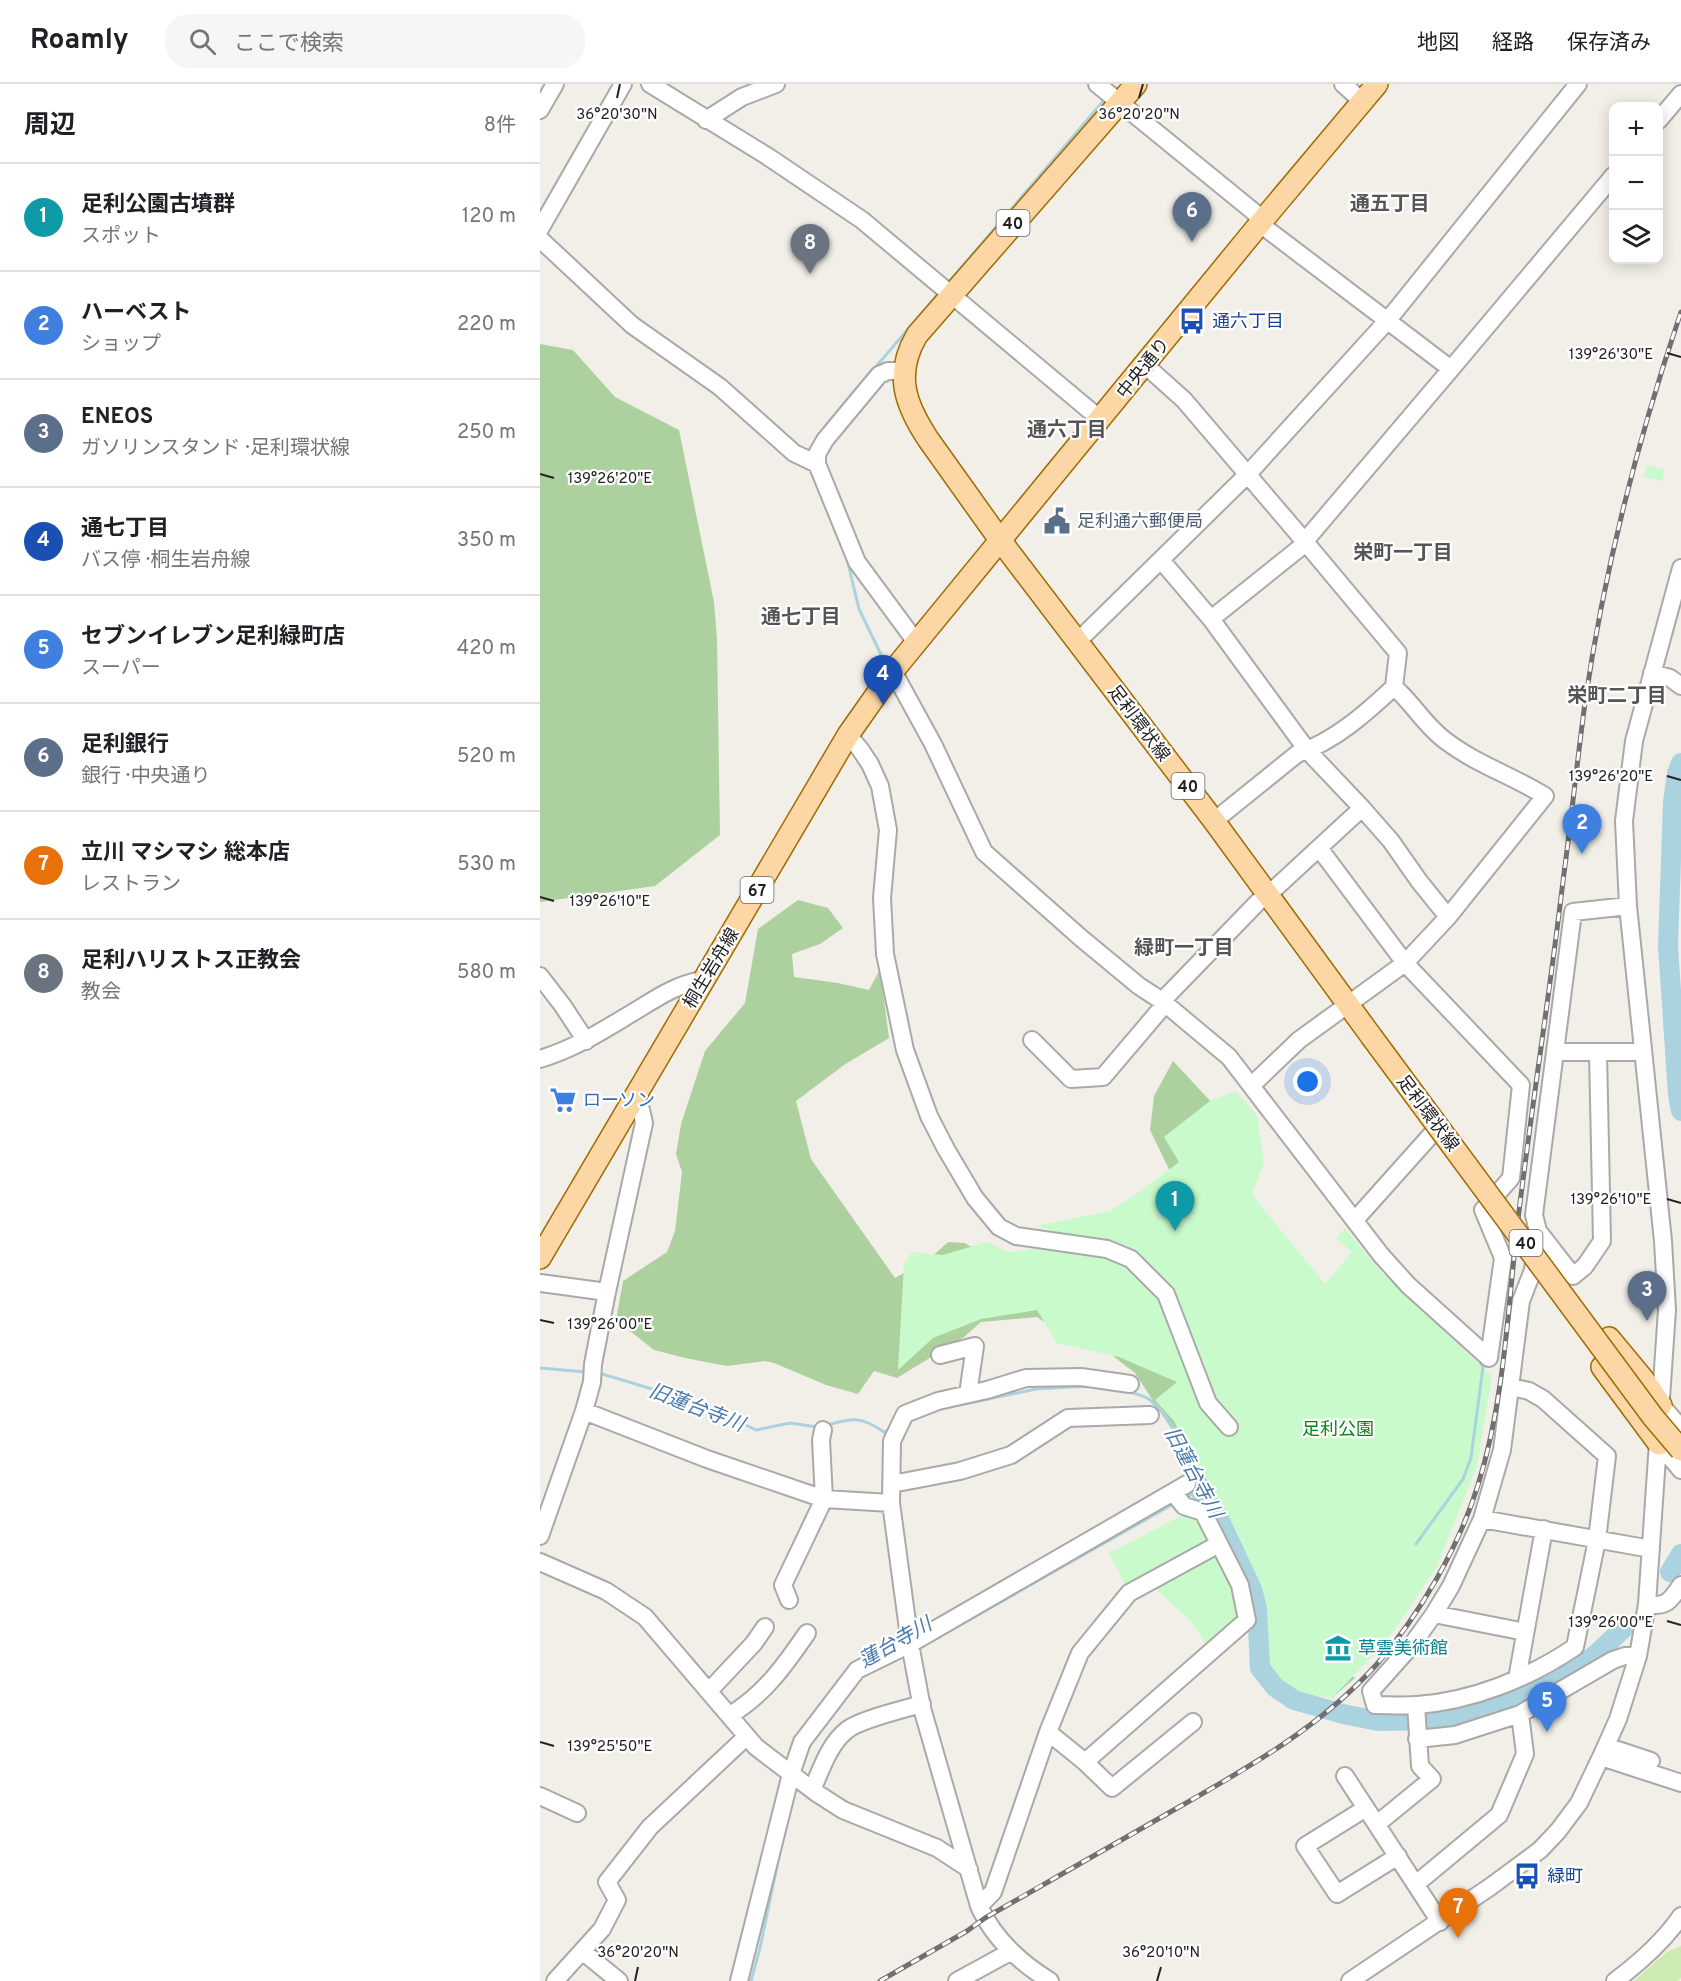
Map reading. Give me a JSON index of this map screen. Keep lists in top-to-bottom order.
{
  "streets": {
    "main road": [
      "40",
      "中央通り",
      "足利環状線",
      "67",
      "桐生岩舟線"
    ]
  },
  "crossings": [
    ["中央通り", "足利環状線"],
    ["中央通り", "桐生岩舟線"],
    ["足利環状線", "桐生岩舟線"]
  ],
  "districts": [
    "通五丁目",
    "通六丁目",
    "栄町一丁目",
    "通七丁目",
    "栄町二丁目",
    "緑町一丁目"
  ],
  "water": ["旧蓮台寺川", "蓮台寺川"],
  "parks": ["足利公園"],
  "places": {
    "bus stop": ["通六丁目", "緑町"],
    "public building": ["足利通六郵便局"],
    "supermarket": ["ローソン"],
    "museum": ["草雲美術館"]
  },
  "page": {
    "header": "Roamly",
    "search": "ここで検索",
    "nav": ["地図", "経路", "保存済み"],
    "heading": ["周辺", "8件"],
    "map_buttons": ["+", "−"],
    "list": [
      {
        "mark": "1",
        "name": "足利公園古墳群",
        "note": "スポット",
        "value": "120 m"
      },
      {
        "mark": "2",
        "name": "ハーベスト",
        "note": "ショップ",
        "value": "220 m"
      },
      {
        "mark": "3",
        "name": "ENEOS",
        "note": "ガソリンスタンド · 足利環状線",
        "value": "250 m"
      },
      {
        "mark": "4",
        "name": "通七丁目",
        "note": "バス停 · 桐生岩舟線",
        "value": "350 m"
      },
      {
        "mark": "5",
        "name": "セブンイレブン足利緑町店",
        "note": "スーパー",
        "value": "420 m"
      },
      {
        "mark": "6",
        "name": "足利銀行",
        "note": "銀行 · 中央通り",
        "value": "520 m"
      },
      {
        "mark": "7",
        "name": "立川 マシマシ 総本店",
        "note": "レストラン",
        "value": "530 m"
      },
      {
        "mark": "8",
        "name": "足利ハリストス正教会",
        "note": "教会",
        "value": "580 m"
      }
    ],
    "pins": [
      "6",
      "8",
      "4",
      "2",
      "1",
      "3",
      "5",
      "7"
    ]
  },
  "coordinates": [
    "36°20'30\"N",
    "36°20'20\"N",
    "139°26'30\"E",
    "139°26'20\"E",
    "139°26'10\"E",
    "139°26'00\"E",
    "139°25'50\"E",
    "36°20'10\"N"
  ]
}
